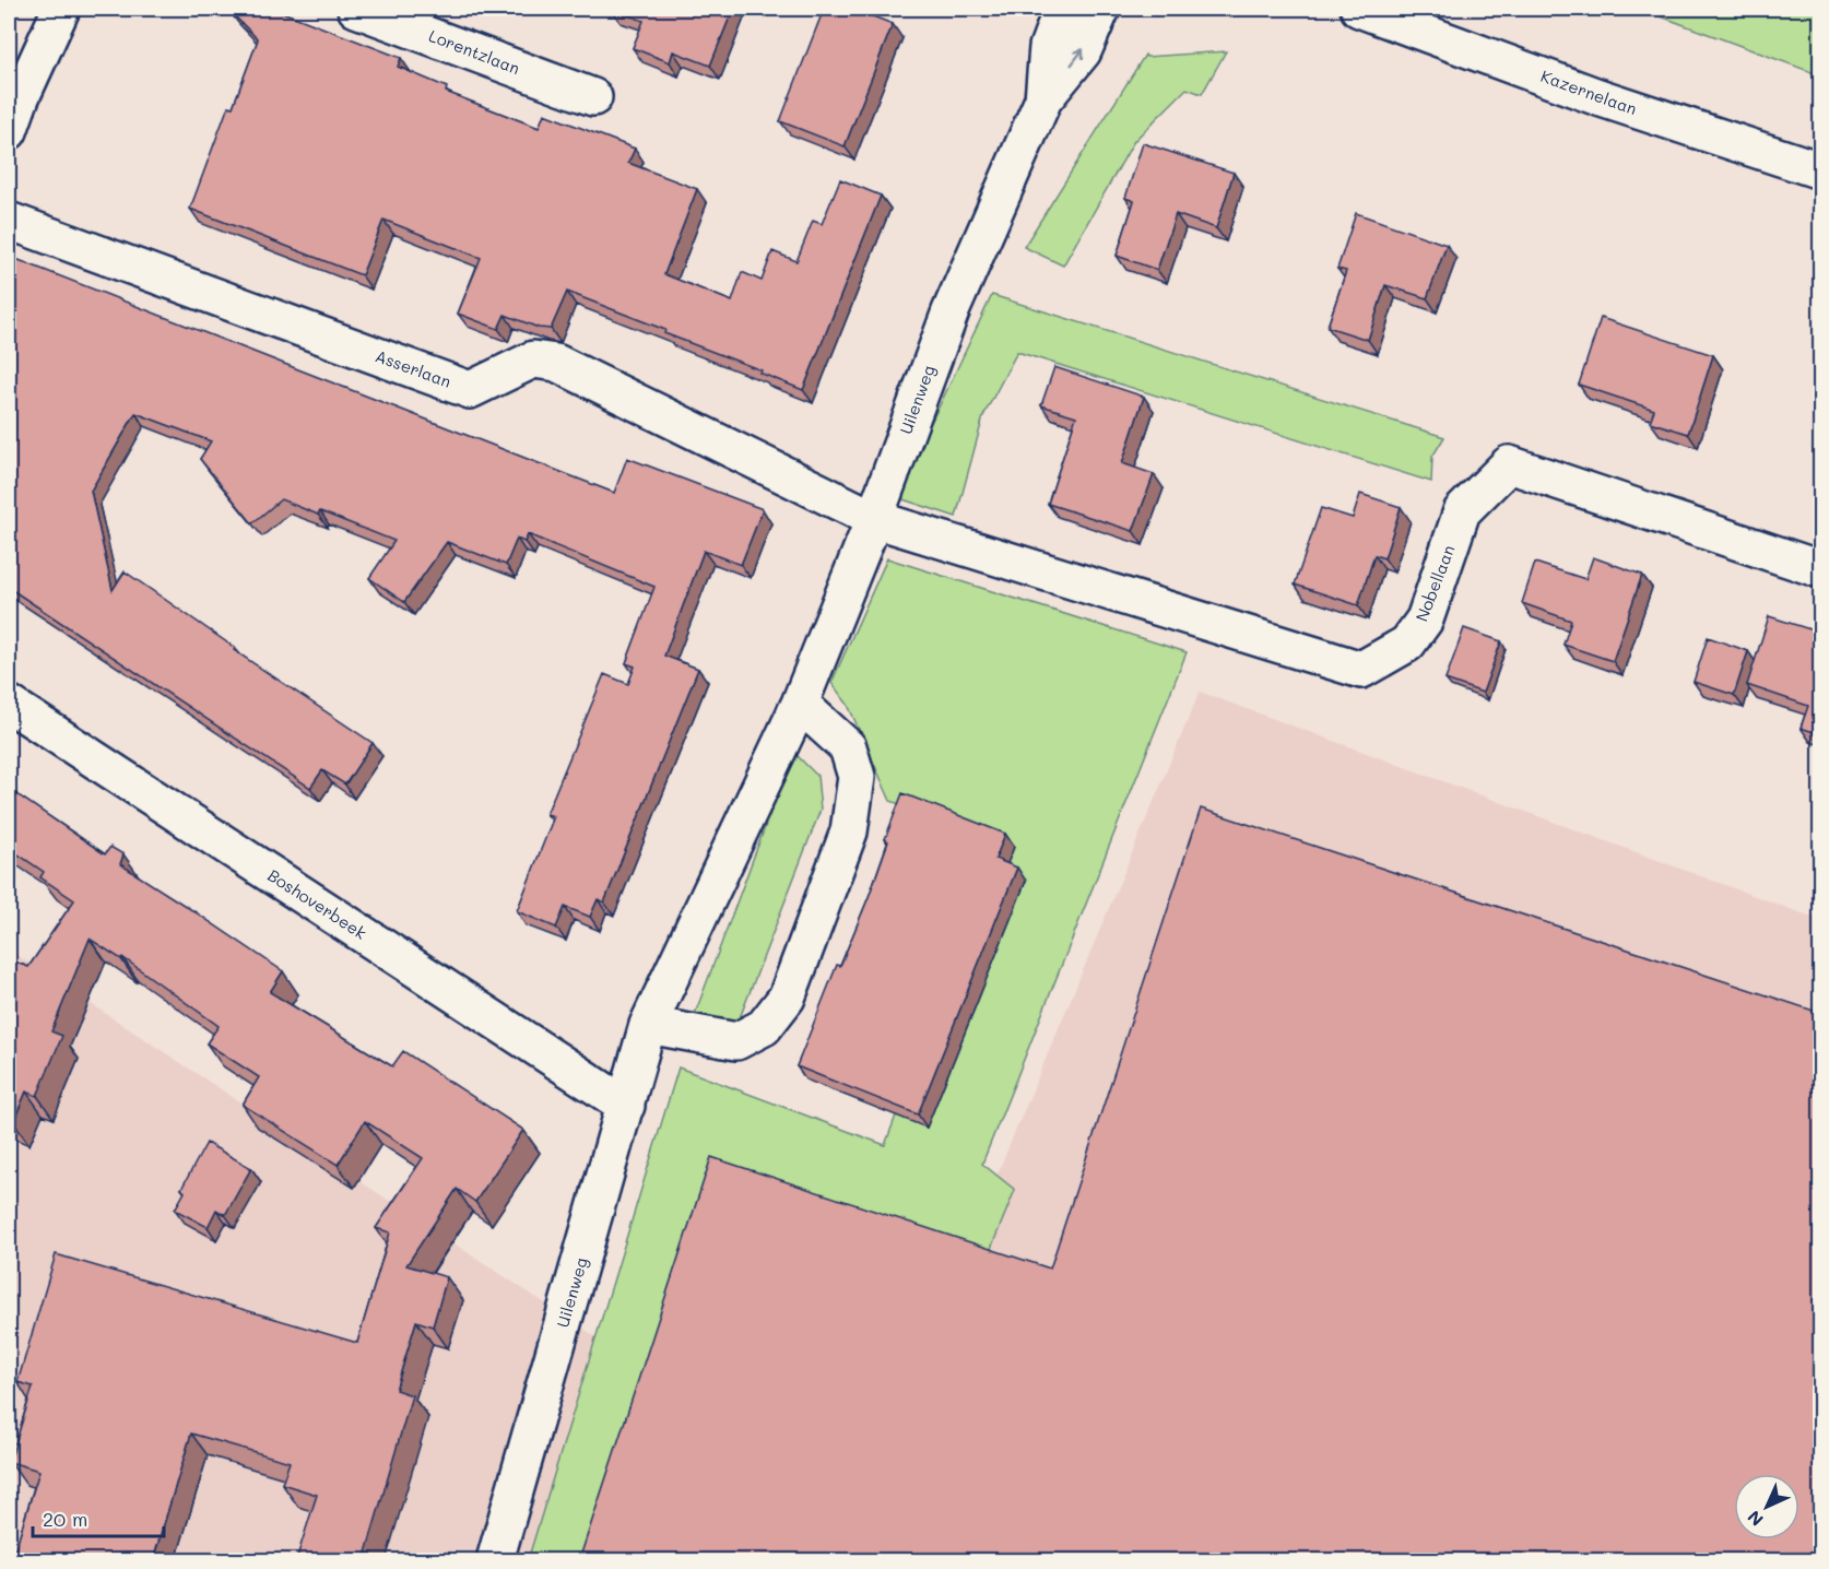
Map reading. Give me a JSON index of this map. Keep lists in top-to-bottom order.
{
  "streets": {
    "street": [
      "Lorentzlaan",
      "Kazernelaan",
      "Asserlaan",
      "Uilenweg",
      "Nobellaan",
      "Boshoverbeek"
    ]
  },
  "crossings": [
    ["Asserlaan", "Uilenweg"],
    ["Asserlaan", "Nobellaan"],
    ["Uilenweg", "Nobellaan"],
    ["Uilenweg", "Boshoverbeek"]
  ],
  "scale_bar": "20 m",
  "north": "bottom left"
}
